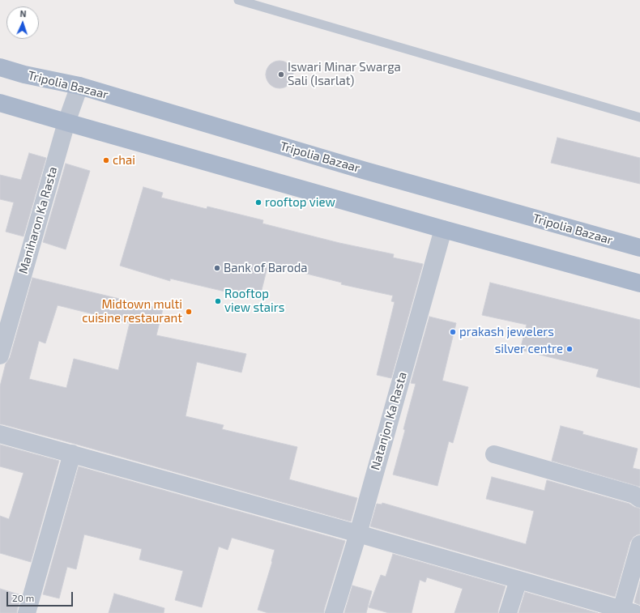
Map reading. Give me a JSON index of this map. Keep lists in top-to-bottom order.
{
  "streets": {
    "main road": ["Tripolia Bazaar"],
    "street": ["Maniharon Ka Rasta", "Natanjon Ka Rasta"]
  },
  "crossings": [
    ["Tripolia Bazaar", "Maniharon Ka Rasta"]
  ],
  "places": [
    "Iswari Minar Swarga Sali (Isarlat)",
    "chai",
    "rooftop view",
    "Bank of Baroda",
    "Rooftop view stairs",
    "Midtown multi cuisine restaurant",
    "prakash jewelers",
    "silver centre"
  ],
  "scale_bar": "20 m",
  "north": "top"
}
